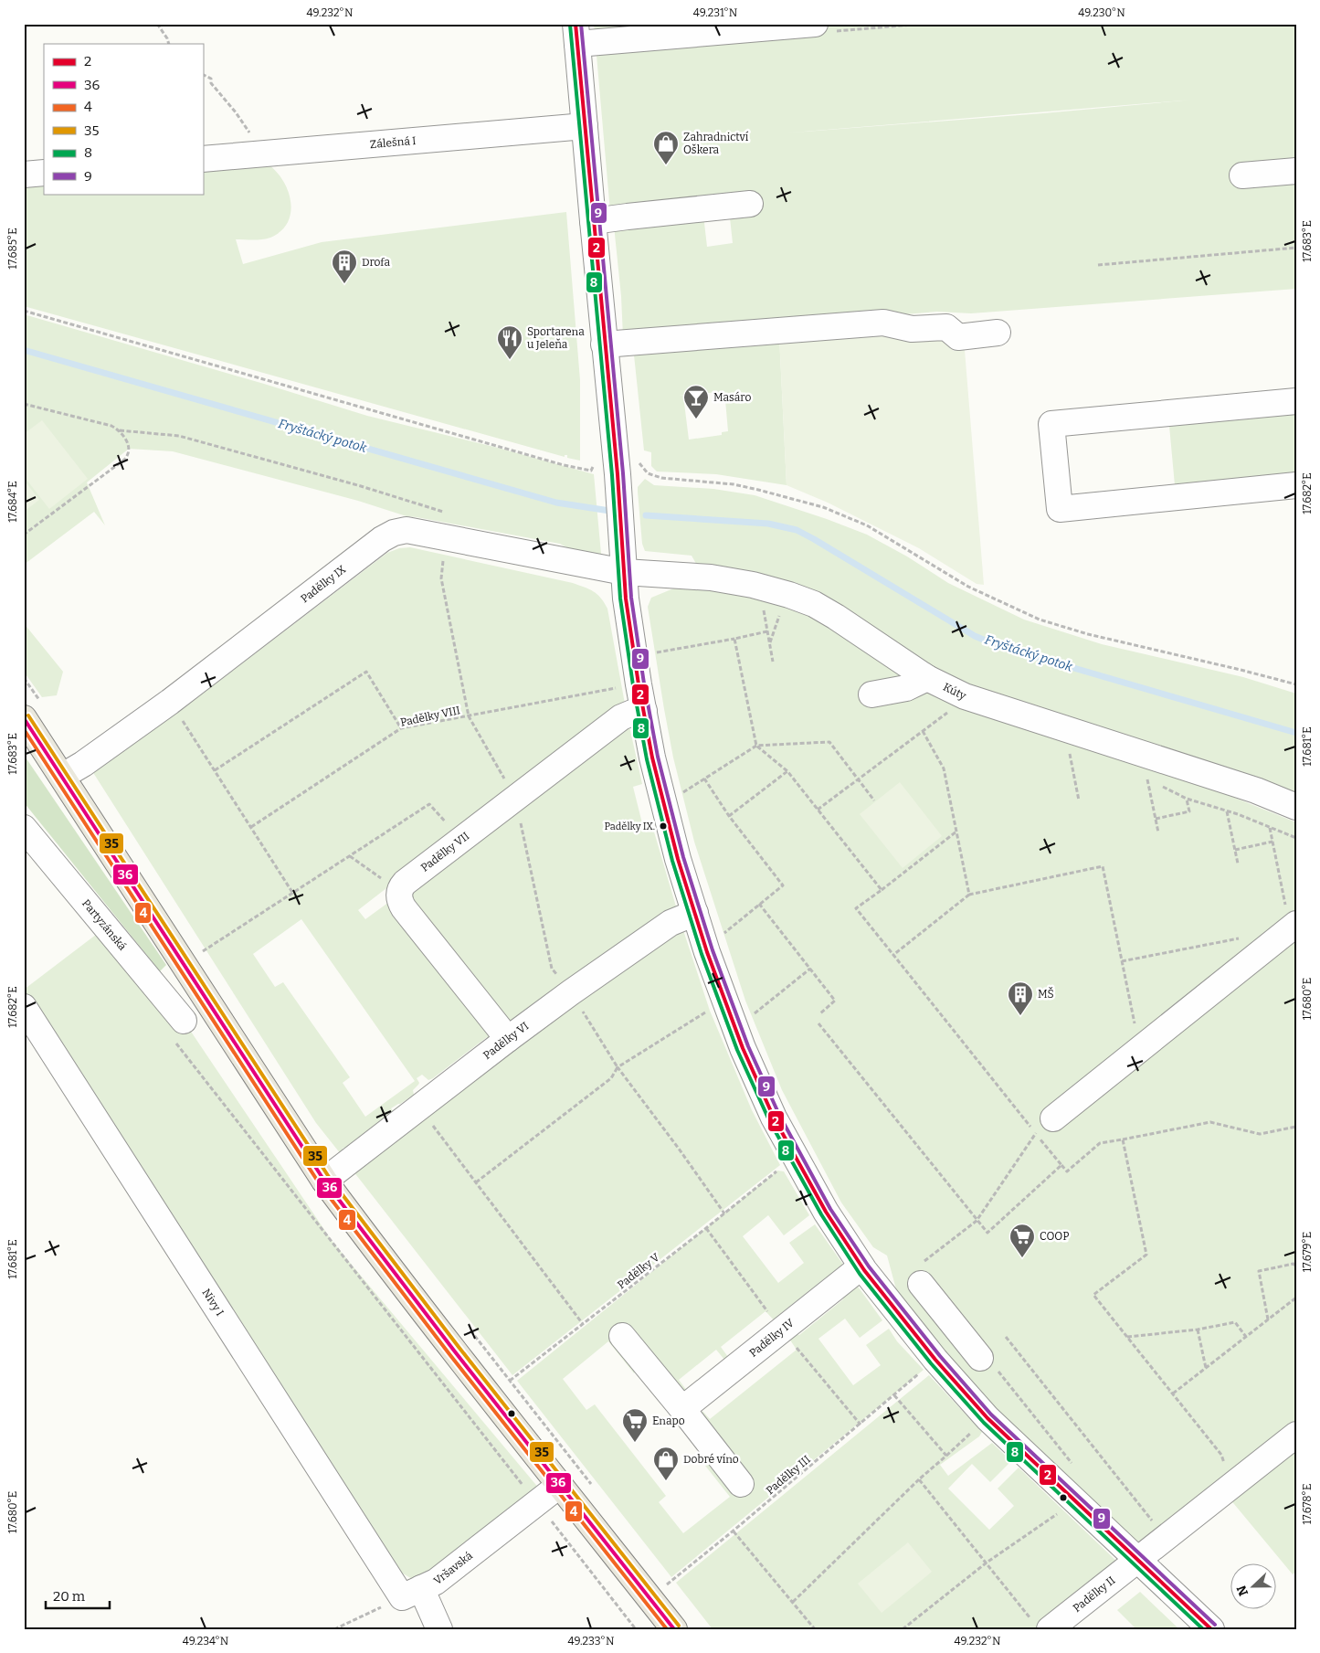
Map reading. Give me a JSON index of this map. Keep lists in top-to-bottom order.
{
  "streets": {
    "street": [
      "Zálešná I",
      "Padělky IX",
      "Kúty",
      "Padělky VII",
      "Partyzánská",
      "Padělky VI",
      "Nivy I",
      "Padělky IV",
      "Vršavská",
      "Padělky II"
    ],
    "path": ["Padělky VIII", "Padělky V", "Padělky III"]
  },
  "crossings": [
    ["Padělky IX", "Kúty"],
    ["Nivy I", "Vršavská"]
  ],
  "water": ["Fryštácký potok"],
  "places": {
    "shop": ["Zahradnictví Oškera", "Dobré víno"],
    "building": ["Drofa", "MŠ"],
    "restaurant": ["Sportarena u Jeleňa"],
    "bar": ["Masáro"],
    "other": ["Padělky IX."],
    "supermarket": ["COOP", "Enapo"]
  },
  "lines": [
    "transit line 2",
    "transit line 9",
    "transit line 8",
    "transit line 35",
    "transit line 36",
    "transit line 4"
  ],
  "legend": [
    "2",
    "36",
    "4",
    "35",
    "8",
    "9"
  ],
  "scale_bar": "20 m",
  "north": "left",
  "coordinates": [
    "49.232°N",
    "49.231°N",
    "49.230°N",
    "17.683°E",
    "17.685°E",
    "17.682°E",
    "17.684°E",
    "17.681°E",
    "17.680°E",
    "17.679°E",
    "17.678°E",
    "49.234°N",
    "49.233°N"
  ]
}
